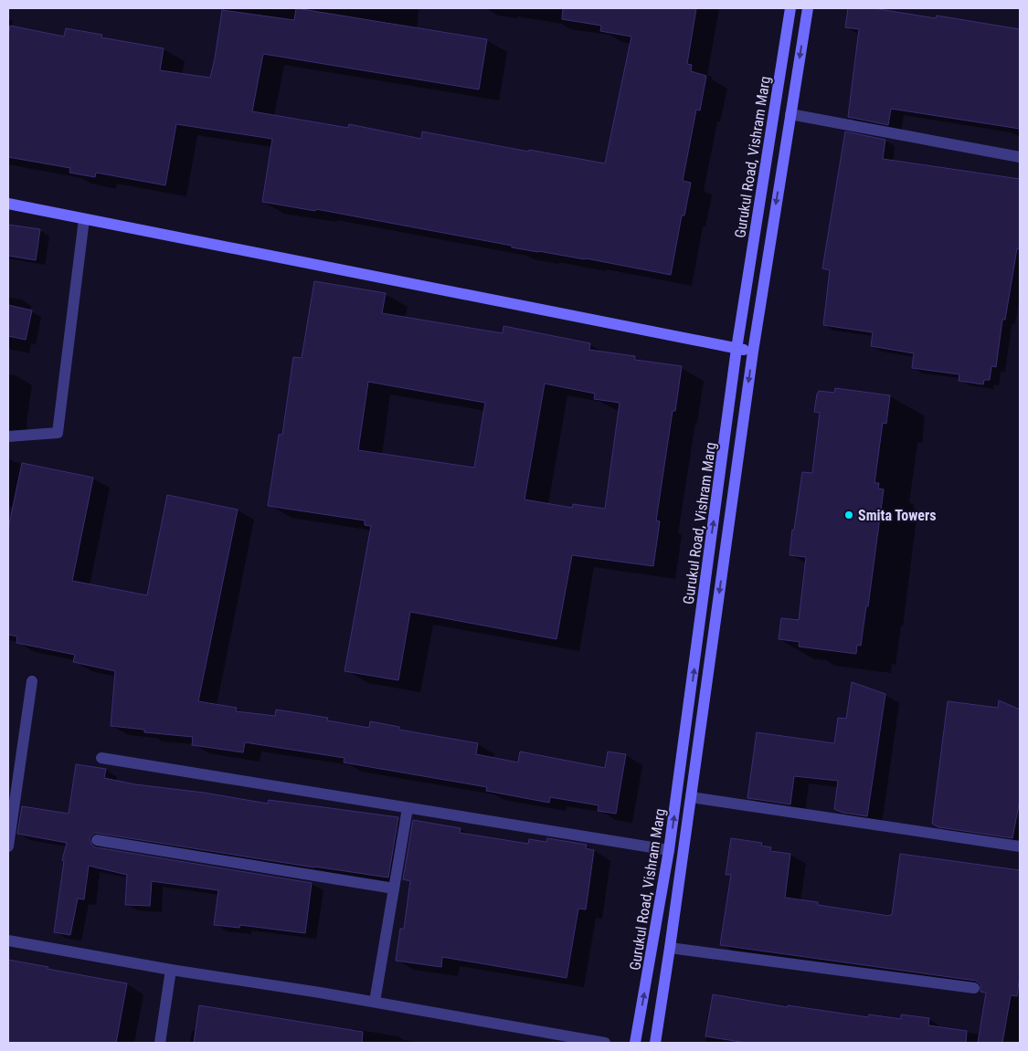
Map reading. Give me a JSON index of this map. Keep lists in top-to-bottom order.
{
  "streets": {
    "street": ["Gurukul Road, Vishram Marg"]
  },
  "places": ["Smita Towers"]
}
